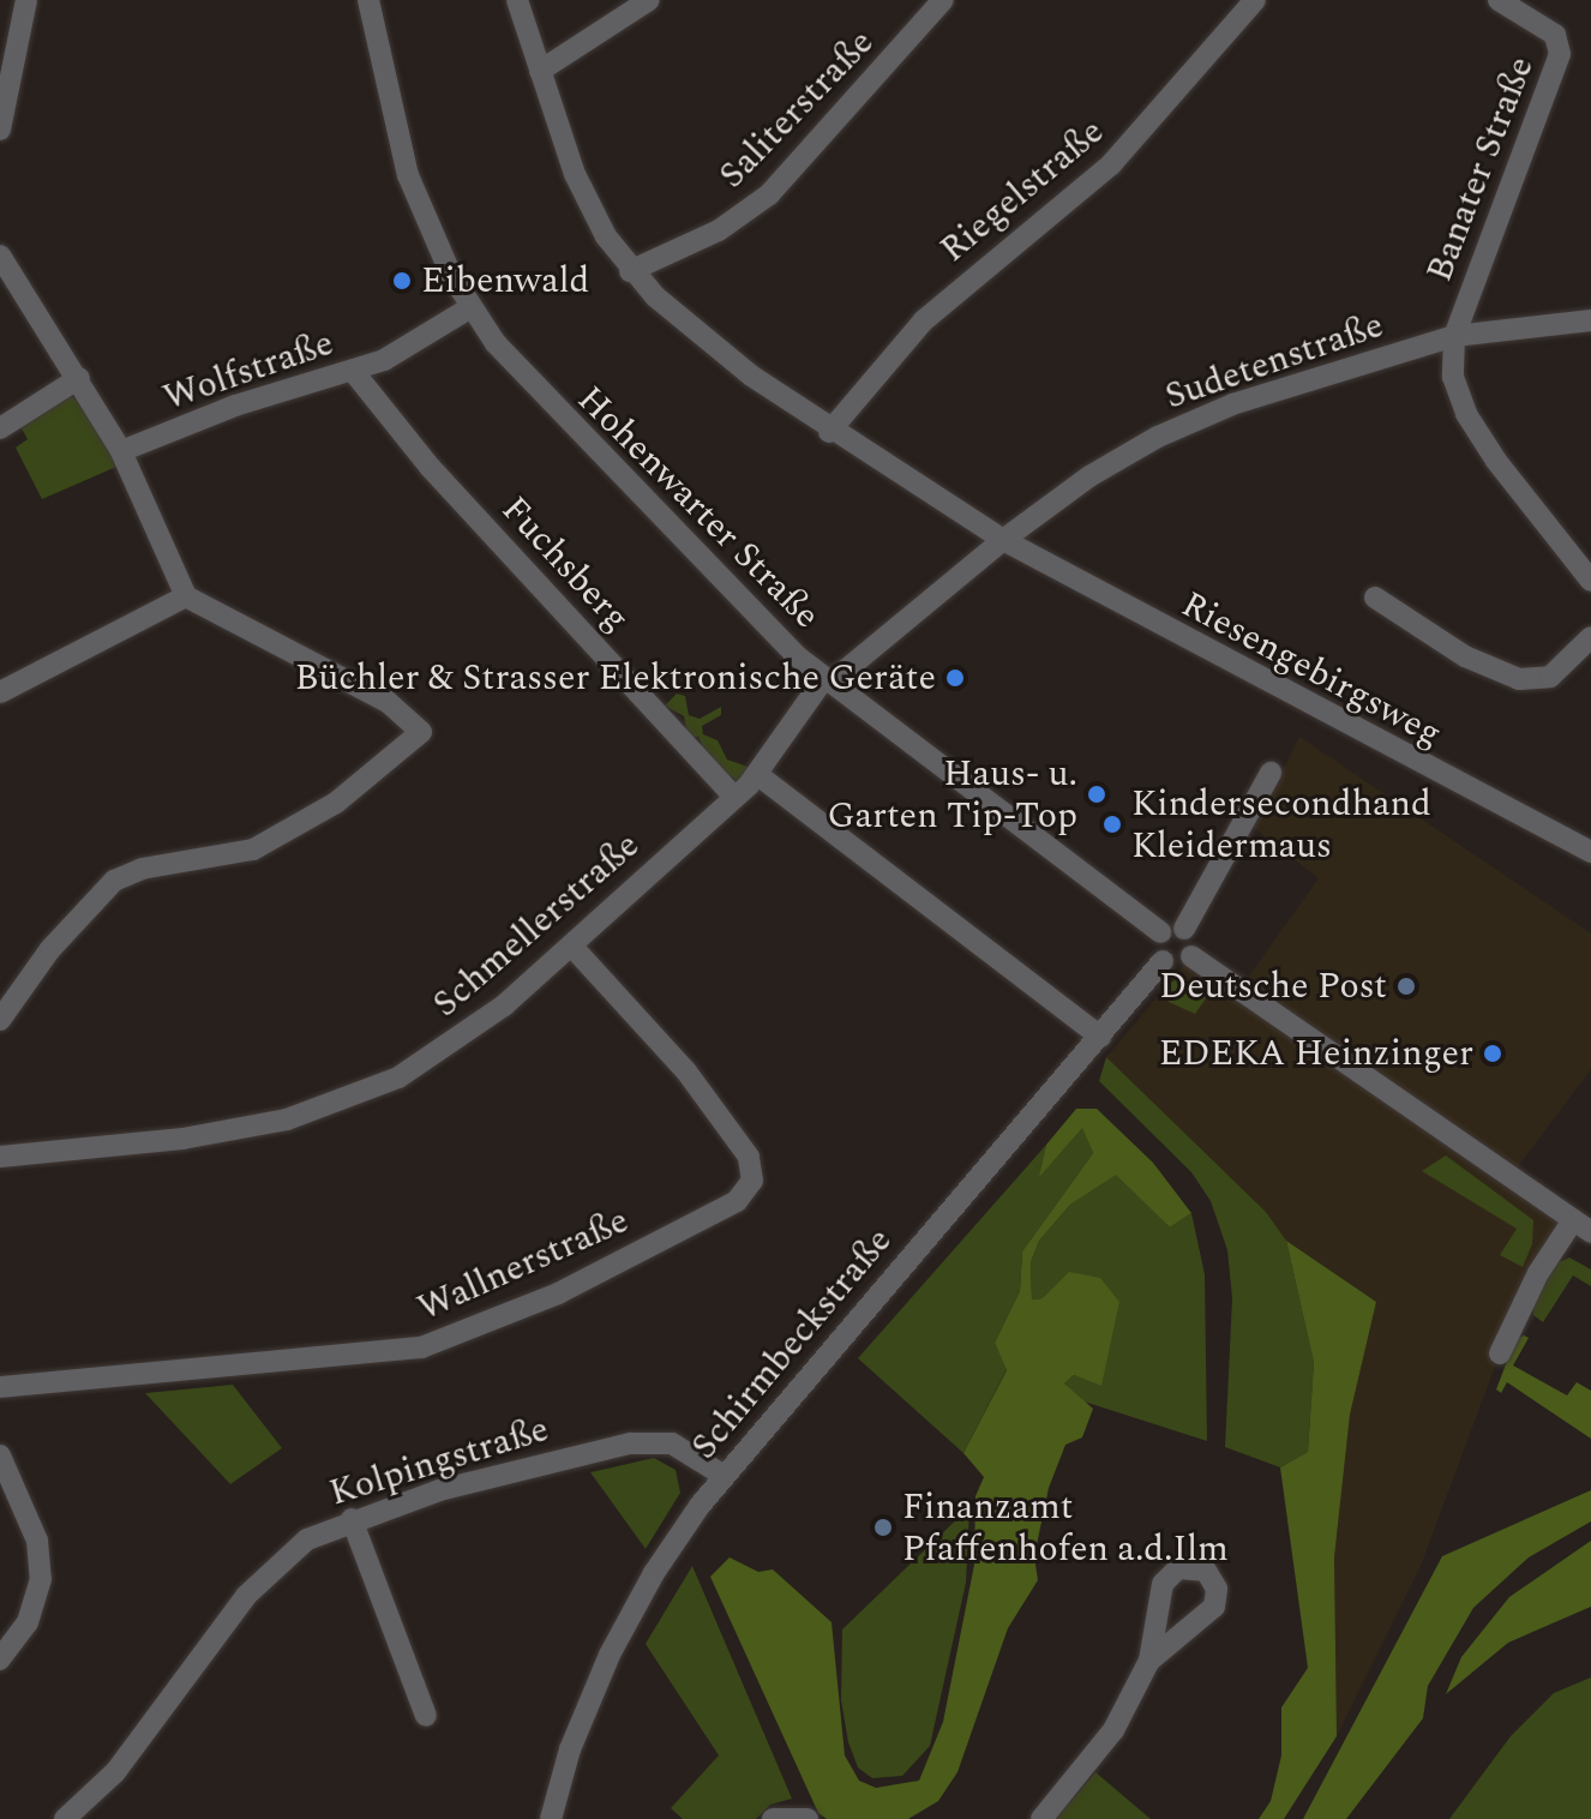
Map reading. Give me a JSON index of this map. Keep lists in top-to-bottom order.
{
  "streets": {
    "street": [
      "Saliterstraße",
      "Banater Straße",
      "Riegelstraße",
      "Sudetenstraße",
      "Wolfstraße",
      "Hohenwarter Straße",
      "Fuchsberg",
      "Riesengebirgsweg",
      "Schmellerstraße",
      "Wallnerstraße",
      "Schirmbeckstraße",
      "Kolpingstraße"
    ]
  },
  "crossings": [
    ["Saliterstraße", "Riesengebirgsweg"],
    ["Banater Straße", "Sudetenstraße"],
    ["Riegelstraße", "Riesengebirgsweg"],
    ["Sudetenstraße", "Hohenwarter Straße"],
    ["Sudetenstraße", "Riesengebirgsweg"],
    ["Sudetenstraße", "Schmellerstraße"],
    ["Wolfstraße", "Hohenwarter Straße"],
    ["Wolfstraße", "Fuchsberg"],
    ["Hohenwarter Straße", "Schmellerstraße"],
    ["Hohenwarter Straße", "Schirmbeckstraße"],
    ["Fuchsberg", "Schmellerstraße"],
    ["Schmellerstraße", "Wallnerstraße"],
    ["Schirmbeckstraße", "Kolpingstraße"]
  ],
  "places": [
    "Eibenwald",
    "Büchler & Strasser Elektronische Geräte",
    "Haus- u. Garten Tip-Top",
    "Kindersecondhand Kleidermaus",
    "Deutsche Post",
    "EDEKA Heinzinger",
    "Finanzamt Pfaffenhofen a.d.Ilm"
  ]
}
